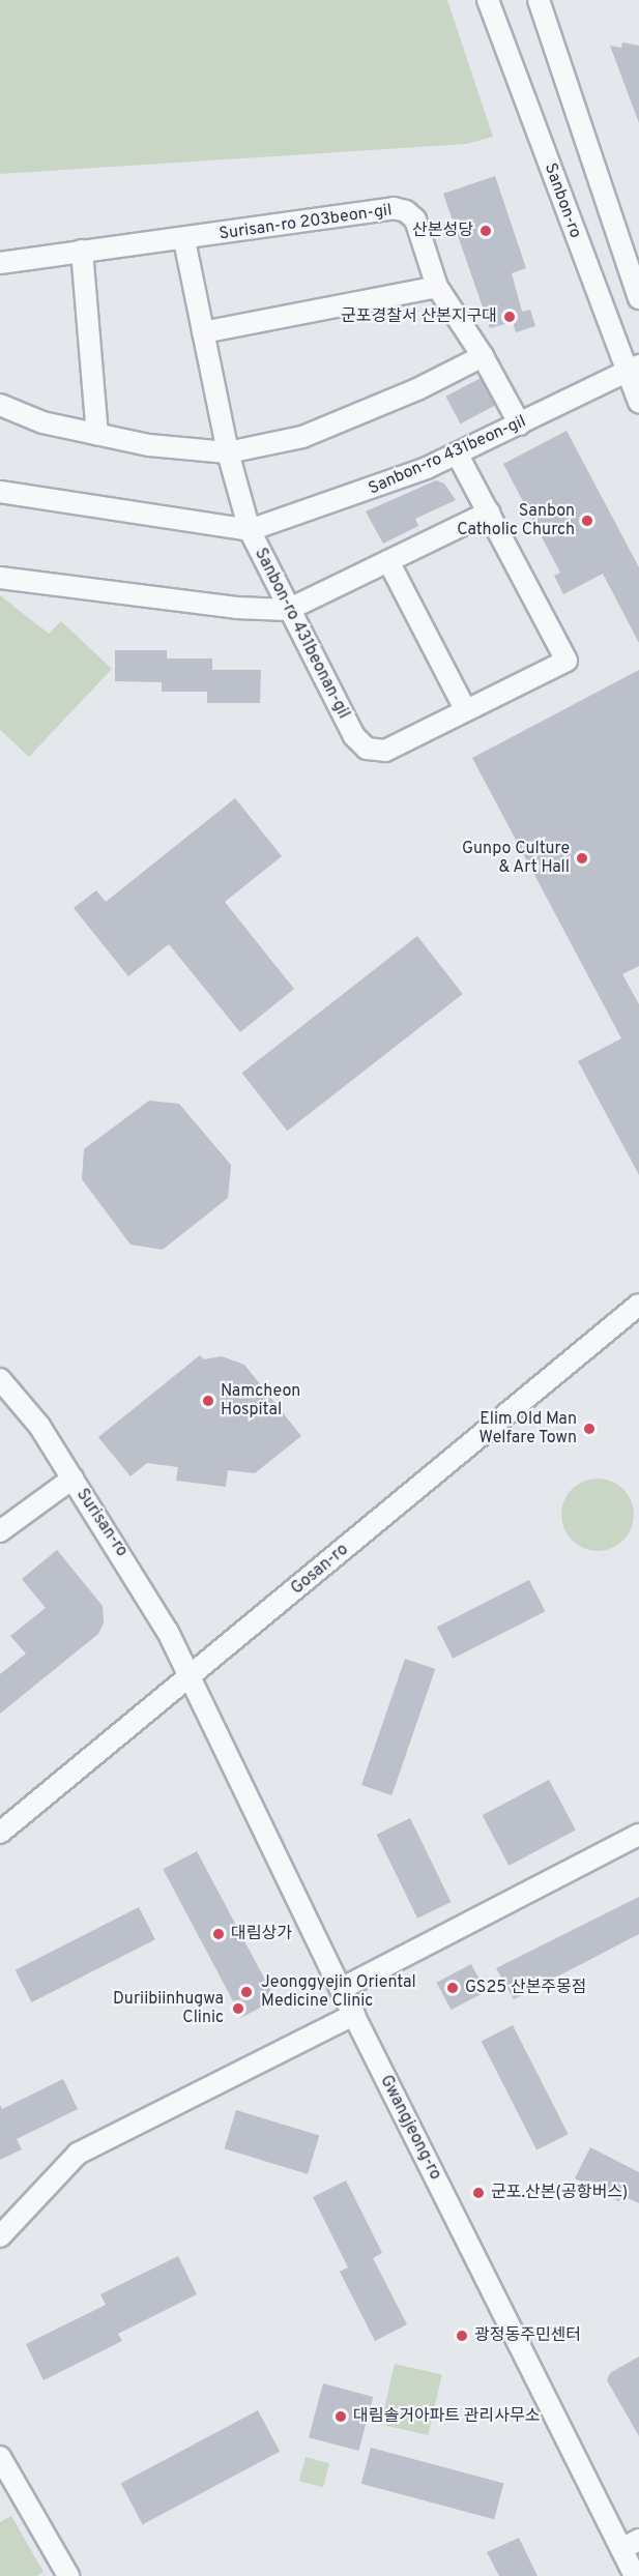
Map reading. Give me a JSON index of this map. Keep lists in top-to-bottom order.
{
  "streets": {
    "street": [
      "Sanbon-ro",
      "Surisan-ro 203beon-gil",
      "Sanbon-ro 431beon-gil",
      "Sanbon-ro 431beonan-gil",
      "Surisan-ro",
      "Gosan-ro",
      "Gwangjeong-ro"
    ]
  },
  "crossings": [
    ["Sanbon-ro", "Sanbon-ro 431beon-gil"],
    ["Surisan-ro 203beon-gil", "Sanbon-ro 431beon-gil"],
    ["Sanbon-ro 431beon-gil", "Sanbon-ro 431beonan-gil"],
    ["Surisan-ro", "Gosan-ro"],
    ["Surisan-ro", "Gwangjeong-ro"],
    ["Gosan-ro", "Gwangjeong-ro"]
  ],
  "places": [
    "산본성당",
    "군포경찰서 산본지구대",
    "Sanbon Catholic Church",
    "Gunpo Culture & Art Hall",
    "Namcheon Hospital",
    "Elim Old Man Welfare Town",
    "대림상가",
    "GS25 산본주몽점",
    "Jeonggyejin Oriental Medicine Clinic",
    "Duriibiinhugwa Clinic",
    "군포.산본(공항버스)",
    "광정동주민센터",
    "대림솔거아파트 관리사무소"
  ]
}
